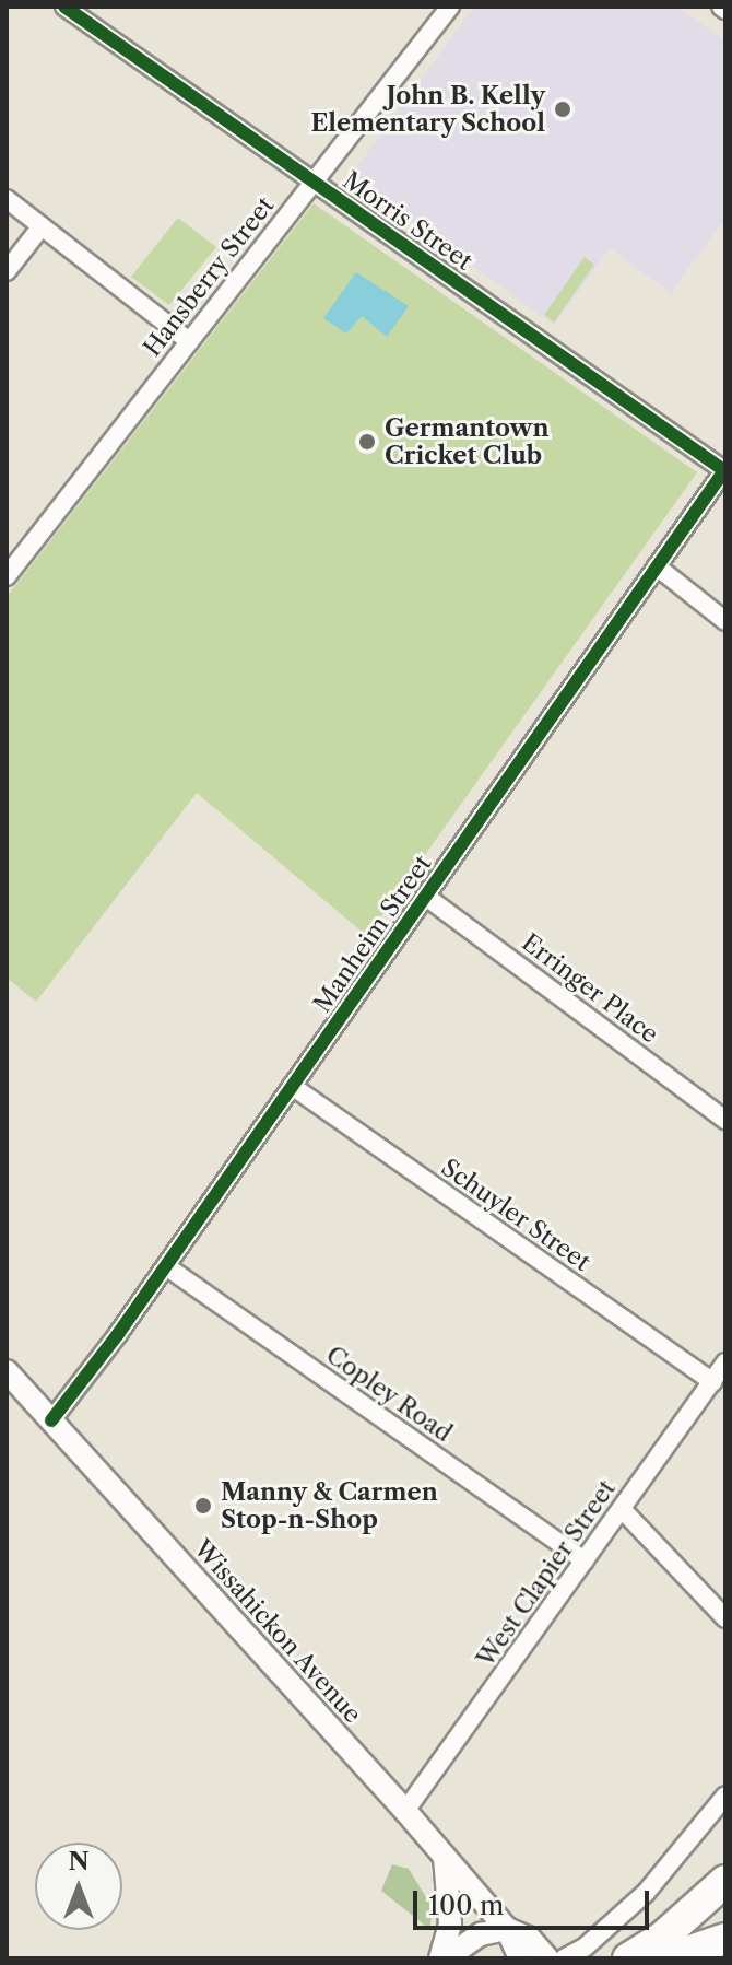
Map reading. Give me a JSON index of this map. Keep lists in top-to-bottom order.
{
  "streets": {
    "street": [
      "Morris Street",
      "Hansberry Street",
      "Manheim Street",
      "Erringer Place",
      "Schuyler Street",
      "Copley Road",
      "West Clapier Street",
      "Wissahickon Avenue"
    ]
  },
  "crossings": [
    ["Morris Street", "Hansberry Street"],
    ["Morris Street", "Manheim Street"],
    ["Manheim Street", "Erringer Place"],
    ["Manheim Street", "Schuyler Street"],
    ["Manheim Street", "Copley Road"],
    ["Manheim Street", "Wissahickon Avenue"],
    ["Schuyler Street", "West Clapier Street"],
    ["Copley Road", "West Clapier Street"],
    ["West Clapier Street", "Wissahickon Avenue"]
  ],
  "places": ["John B. Kelly Elementary School", "Germantown Cricket Club", "Manny & Carmen Stop-n-Shop"],
  "scale_bar": "100 m",
  "north": "top"
}
